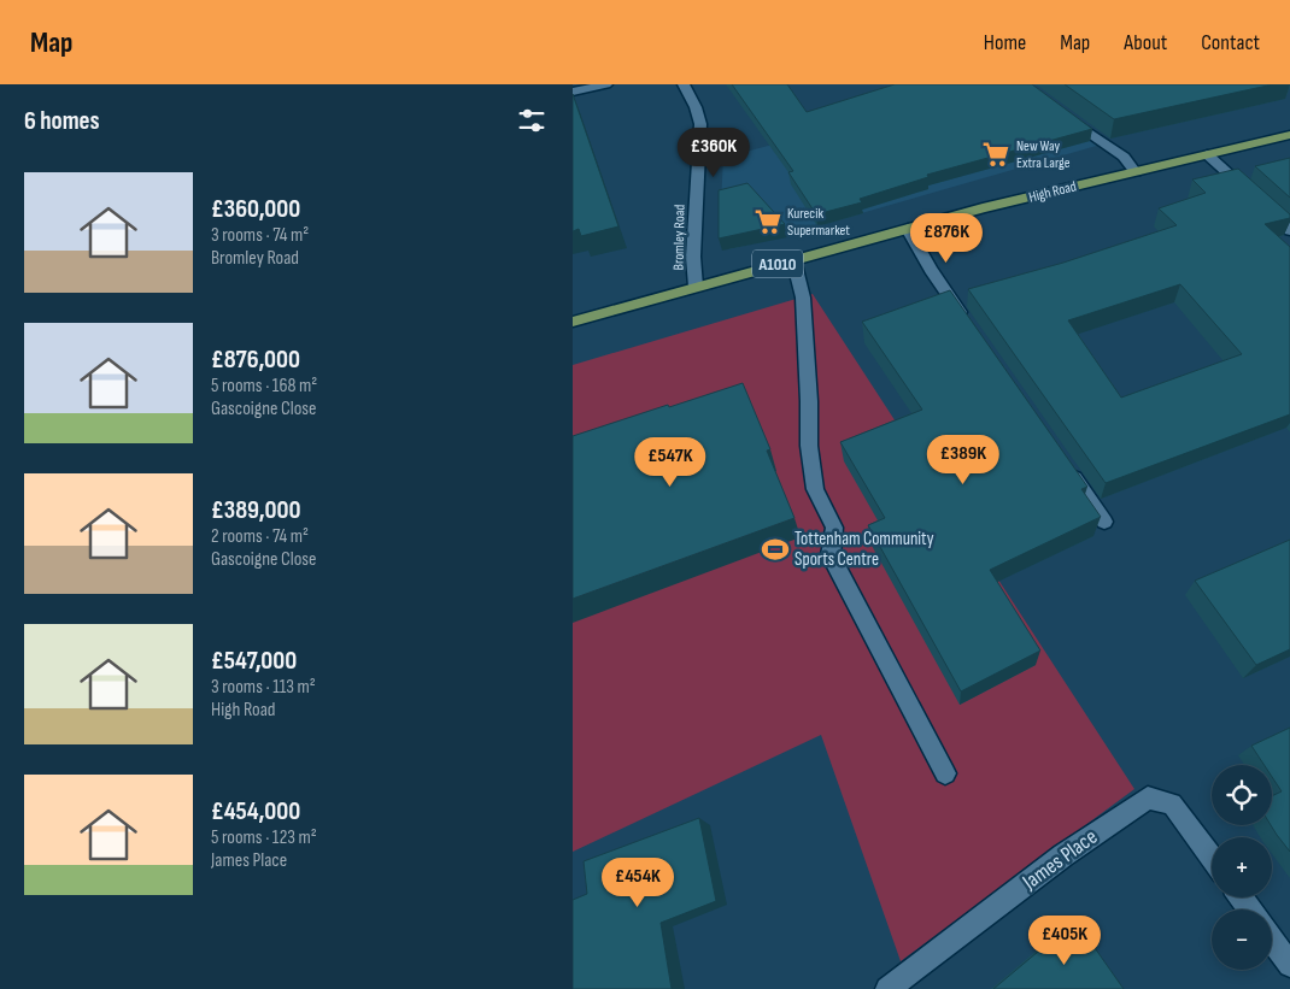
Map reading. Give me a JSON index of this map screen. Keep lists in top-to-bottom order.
{
  "streets": {
    "main road": ["High Road", "A1010"],
    "street": ["Bromley Road", "James Place"]
  },
  "crossings": [
    ["High Road", "Bromley Road"]
  ],
  "places": {
    "supermarket": ["New Way Extra Large", "Kurecik Supermarket"],
    "sports": ["Tottenham Community Sports Centre"]
  },
  "page": {
    "header": "Map",
    "nav": [
      "Home",
      "Map",
      "About",
      "Contact"
    ],
    "heading": "6 homes",
    "price": [
      "£360K",
      "£876K",
      "£389K",
      "£547K",
      "£454K",
      "£405K"
    ],
    "list": [
      {
        "name": "£360,000",
        "note": "3 rooms · 74 m² · Bromley Road"
      },
      {
        "name": "£876,000",
        "note": "5 rooms · 168 m² · Gascoigne Close"
      },
      {
        "name": "£389,000",
        "note": "2 rooms · 74 m² · Gascoigne Close"
      },
      {
        "name": "£547,000",
        "note": "3 rooms · 113 m² · High Road"
      },
      {
        "name": "£454,000",
        "note": "5 rooms · 123 m² · James Place"
      }
    ],
    "map_buttons": ["+", "−"]
  }
}
